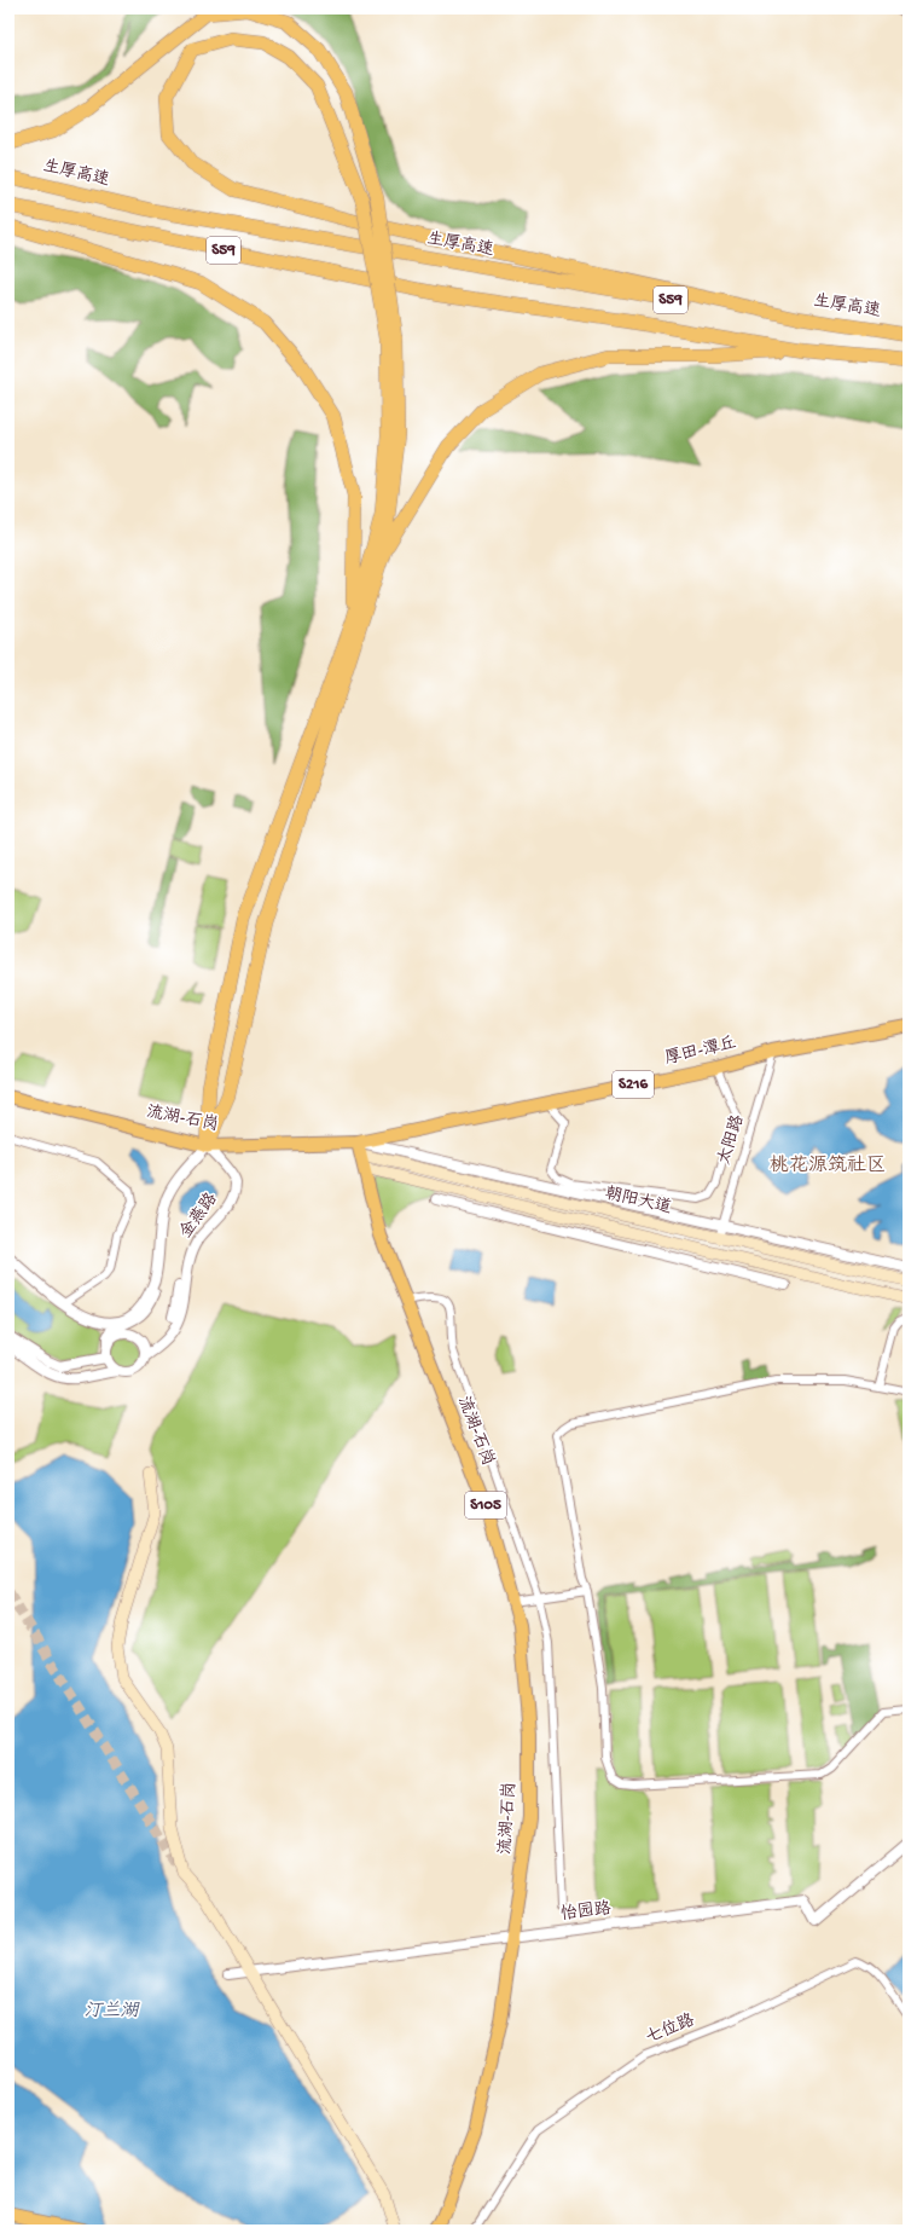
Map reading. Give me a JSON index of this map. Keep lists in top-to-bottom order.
{
  "streets": {
    "highway": ["生厚高速", "S59"],
    "main road": [
      "厚田-潭丘",
      "S216",
      "流湖-石岗",
      "朝阳大道",
      "S105"
    ],
    "street": [
      "太阳路",
      "金燕路",
      "怡园路",
      "七位路"
    ]
  },
  "crossings": [
    ["厚田-潭丘", "流湖-石岗"],
    ["厚田-潭丘", "太阳路"],
    ["厚田-潭丘", "朝阳大道"],
    ["流湖-石岗", "朝阳大道"],
    ["流湖-石岗", "金燕路"],
    ["流湖-石岗", "怡园路"],
    ["太阳路", "朝阳大道"]
  ],
  "districts": ["桃花源筑社区"],
  "water": ["汀兰湖"]
}
